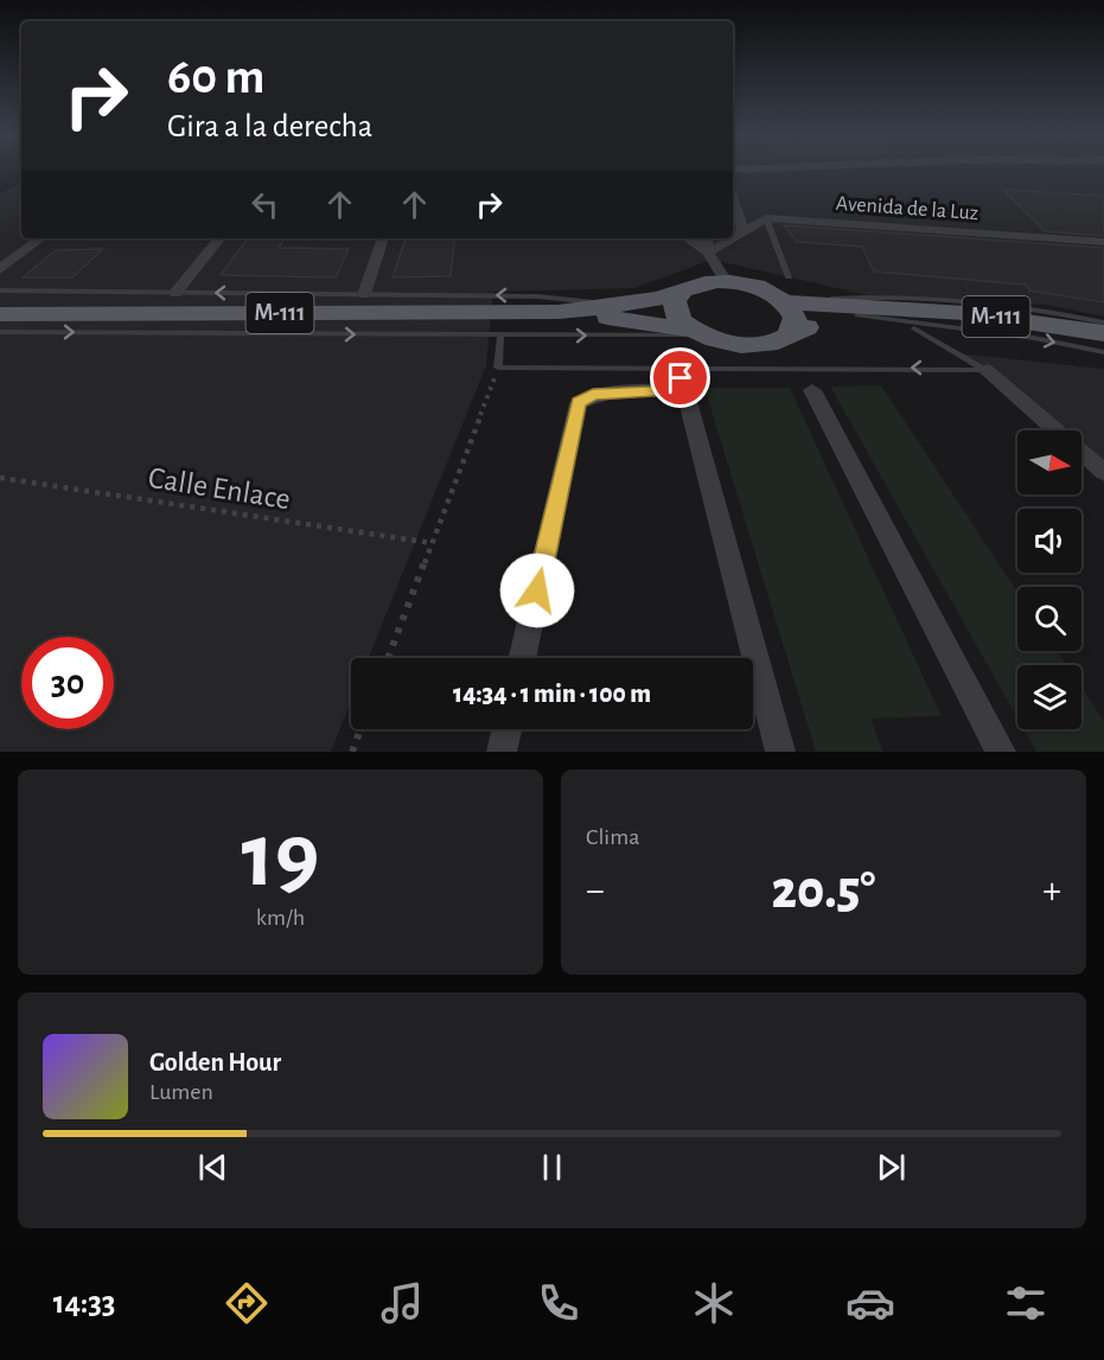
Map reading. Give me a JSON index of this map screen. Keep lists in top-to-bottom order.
{
  "streets": {
    "main road": ["M-111"],
    "street": ["Avenida de la Luz"],
    "path": ["Calle Enlace"]
  },
  "north": "right",
  "page": {
    "turn": ["60 m", "Gira a la derecha"],
    "limit": "30",
    "trip": "14:34 · 1 min · 100 m",
    "tile": [
      ["19", "km/h"],
      "Clima"
    ],
    "heat": ["−", "20.5°", "+"],
    "song": ["Golden Hour", "Lumen"],
    "tabs": "14:33"
  }
}
